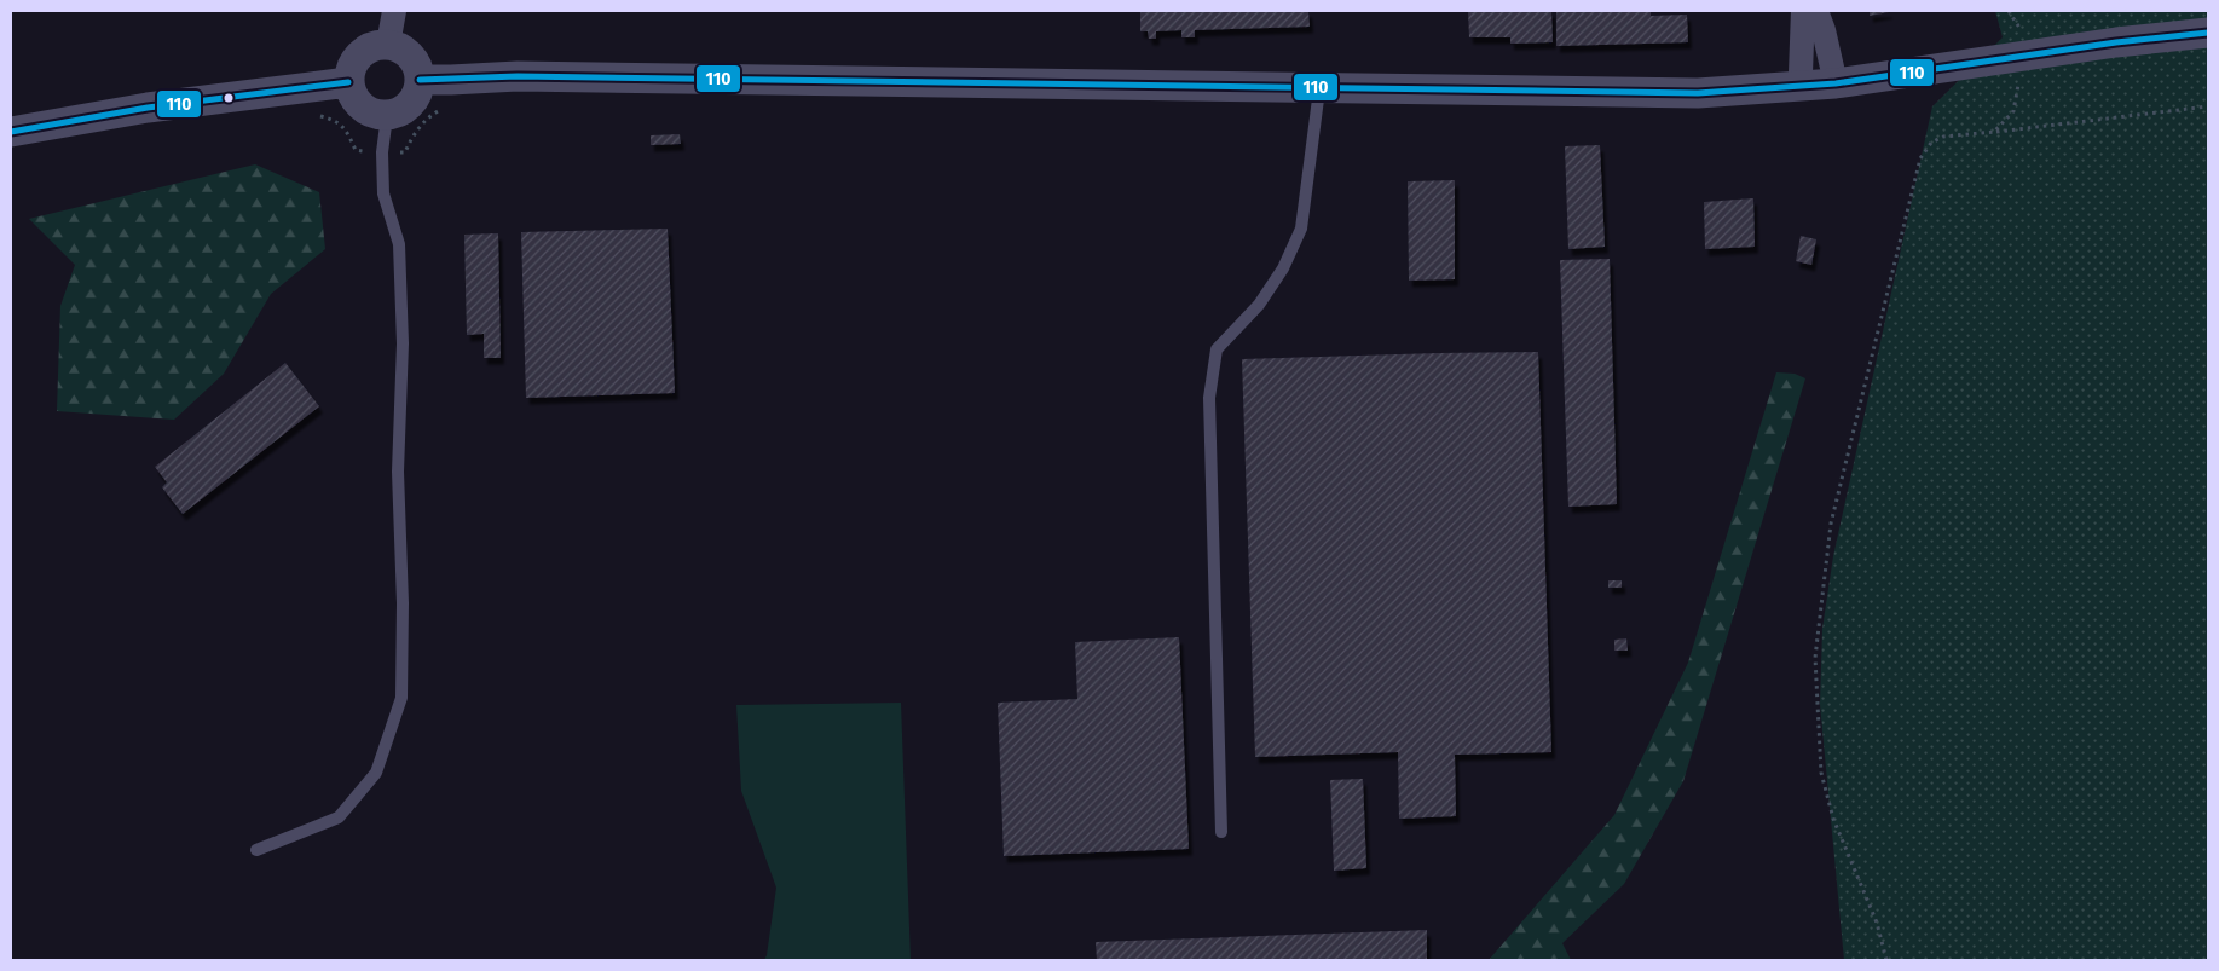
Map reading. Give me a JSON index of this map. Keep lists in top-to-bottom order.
{
  "lines": ["transit line 110"]
}
